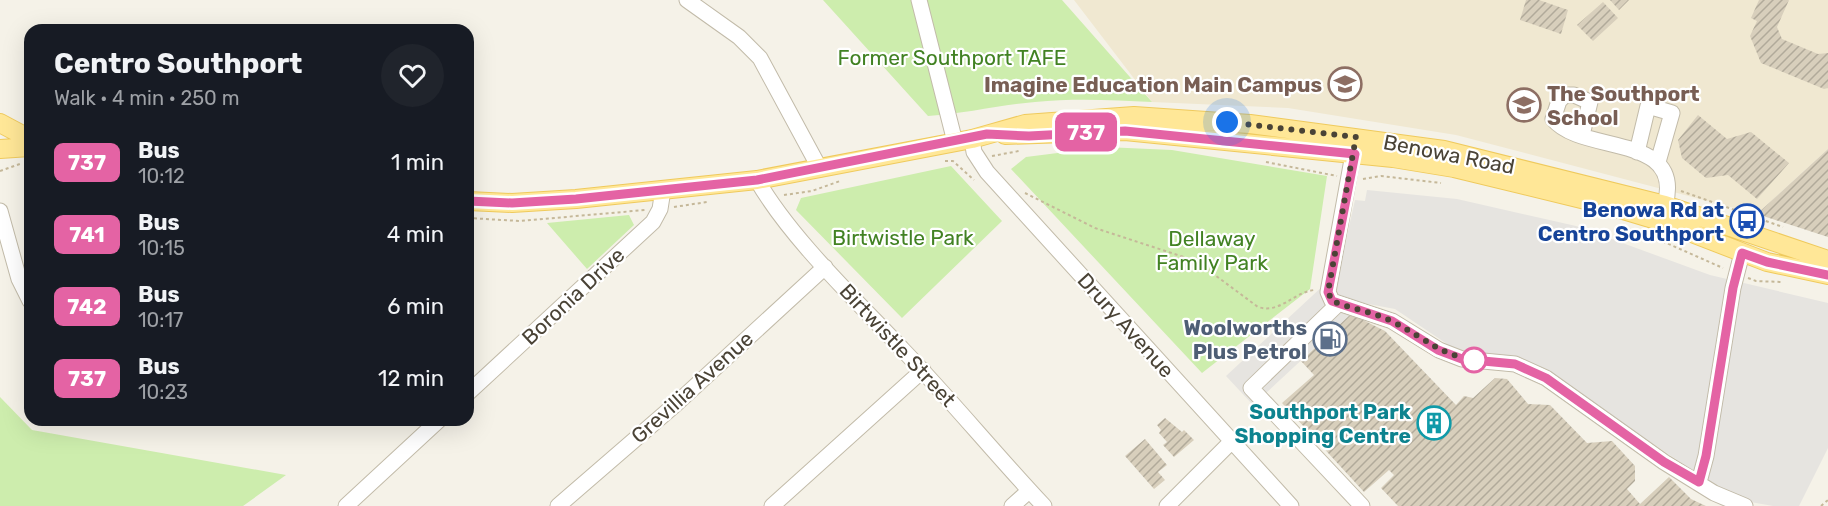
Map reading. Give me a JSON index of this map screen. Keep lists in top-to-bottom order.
{
  "streets": {
    "main road": ["Benowa Road"],
    "street": [
      "Boronia Drive",
      "Drury Avenue",
      "Birtwistle Street",
      "Grevillia Avenue"
    ]
  },
  "crossings": [
    ["Benowa Road", "Boronia Drive"],
    ["Benowa Road", "Drury Avenue"],
    ["Benowa Road", "Birtwistle Street"],
    ["Birtwistle Street", "Grevillia Avenue"]
  ],
  "parks": ["Former Southport TAFE", "Birtwistle Park", "Dellaway Family Park"],
  "places": {
    "school or university": ["Imagine Education Main Campus", "The Southport School"],
    "bus stop": ["Benowa Rd at Centro Southport"],
    "fuel station": ["Woolworths Plus Petrol"],
    "building": ["Southport Park Shopping Centre"]
  },
  "lines": ["bus line 737"],
  "page": {
    "on_map": "737",
    "heading": ["Centro Southport", "Walk · 4 min · 250 m"],
    "list": [
      {
        "mark": "737",
        "name": "Bus",
        "note": "10:12",
        "value": "1 min"
      },
      {
        "mark": "741",
        "name": "Bus",
        "note": "10:15",
        "value": "4 min"
      },
      {
        "mark": "742",
        "name": "Bus",
        "note": "10:17",
        "value": "6 min"
      },
      {
        "mark": "737",
        "name": "Bus",
        "note": "10:23",
        "value": "12 min"
      }
    ]
  }
}
